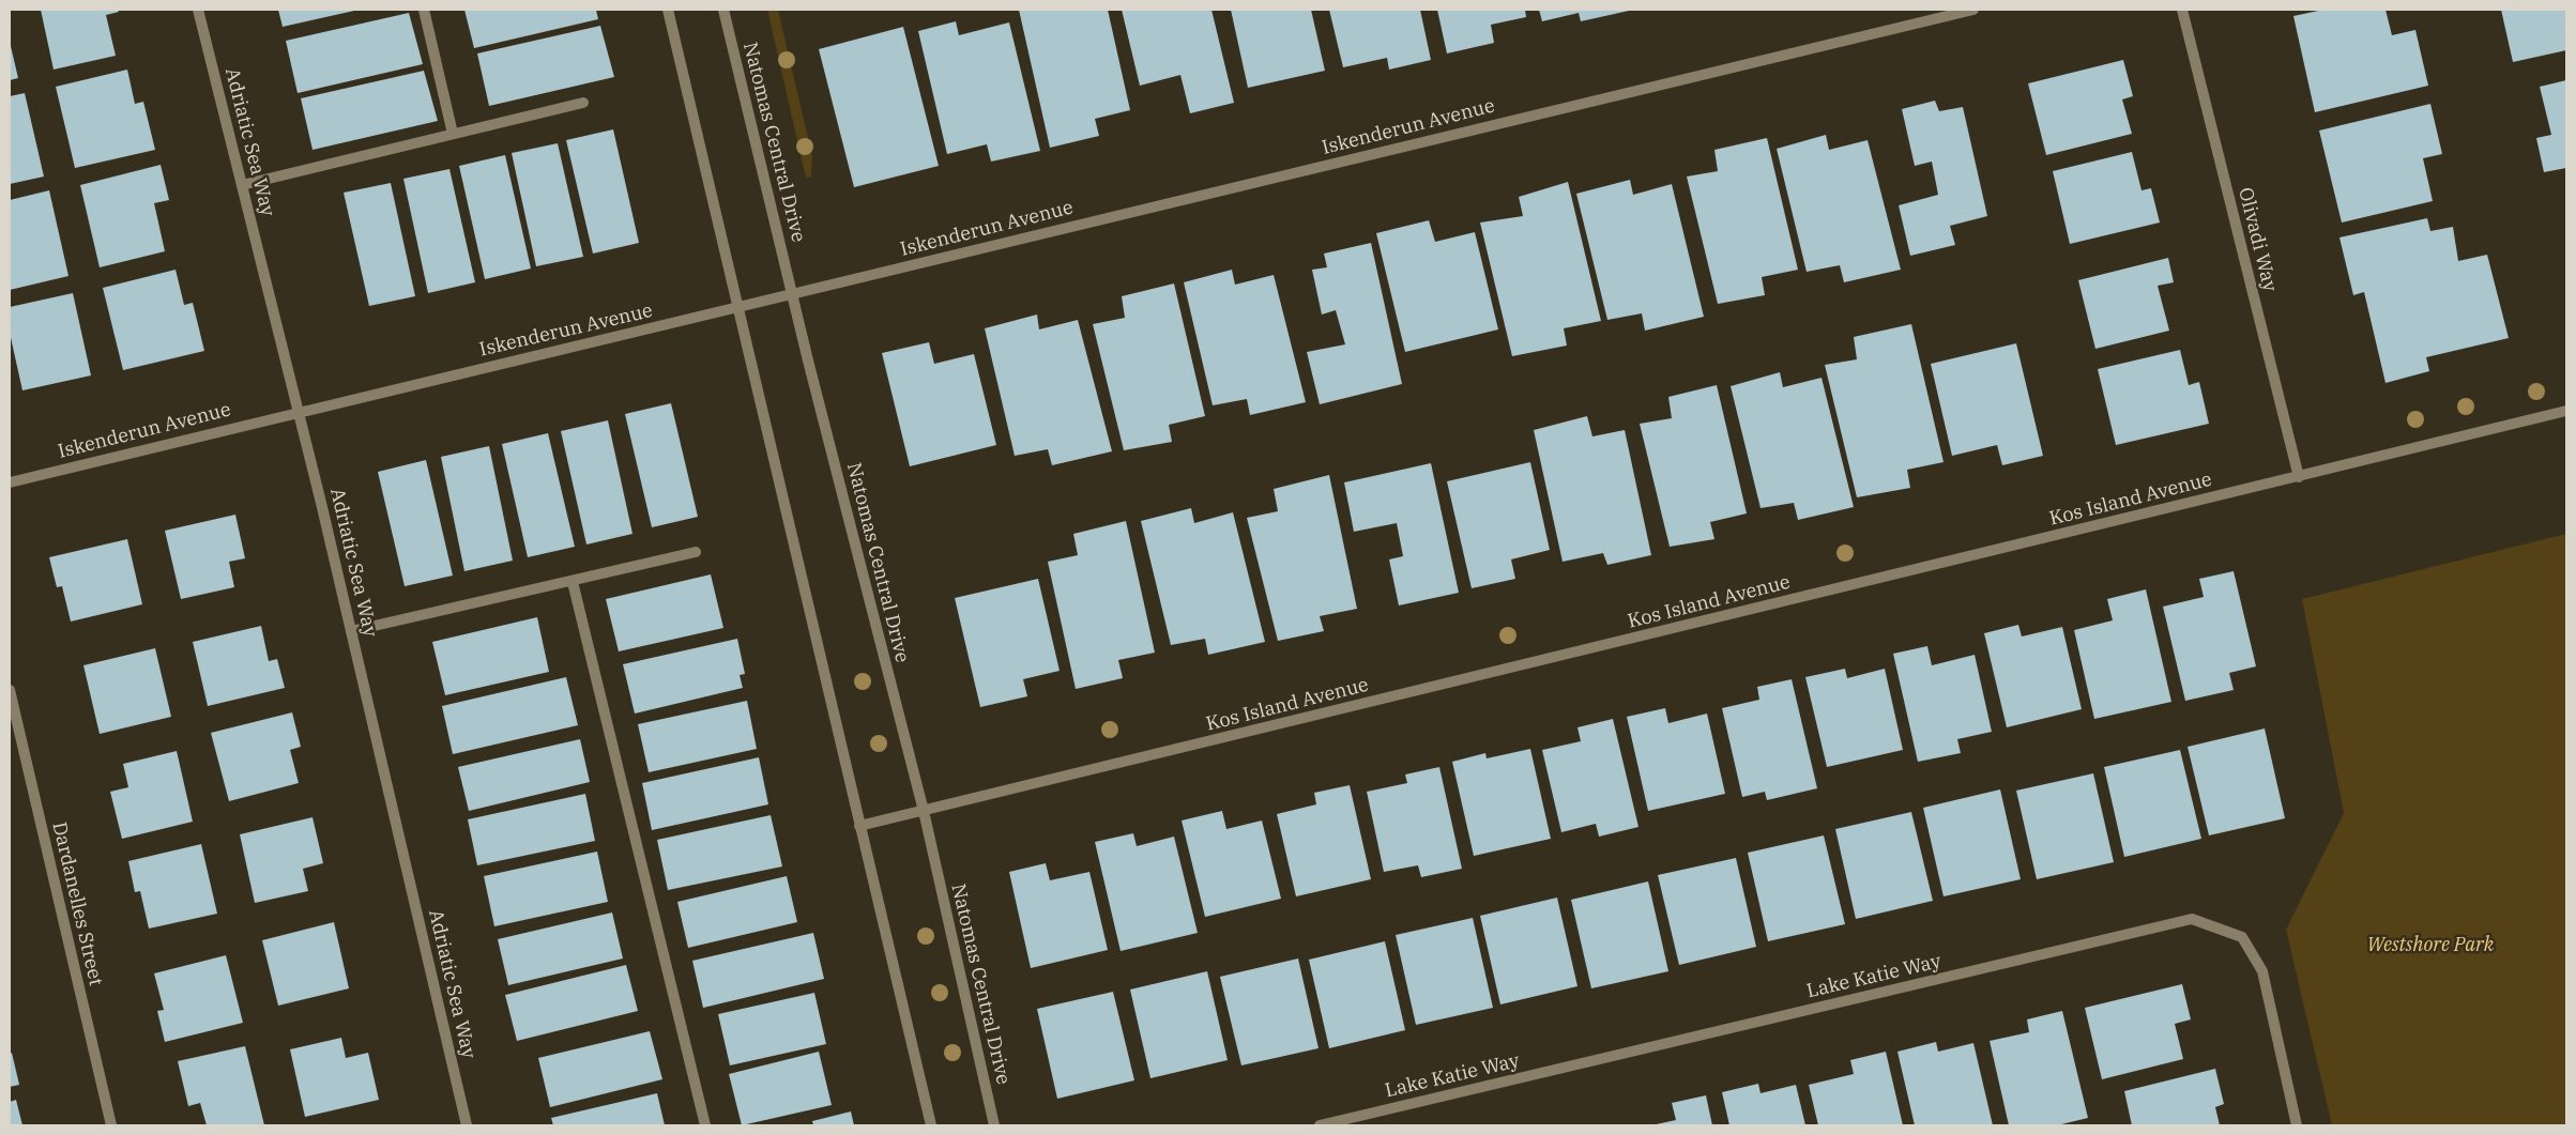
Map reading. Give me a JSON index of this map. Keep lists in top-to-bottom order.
{
  "streets": {
    "street": [
      "Iskenderun Avenue",
      "Adriatic Sea Way",
      "Natomas Central Drive",
      "Olivadi Way",
      "Kos Island Avenue",
      "Dardanelles Street",
      "Lake Katie Way"
    ]
  },
  "crossings": [
    ["Iskenderun Avenue", "Adriatic Sea Way"],
    ["Iskenderun Avenue", "Natomas Central Drive"],
    ["Natomas Central Drive", "Kos Island Avenue"],
    ["Olivadi Way", "Kos Island Avenue"]
  ],
  "parks": ["Westshore Park"]
}
